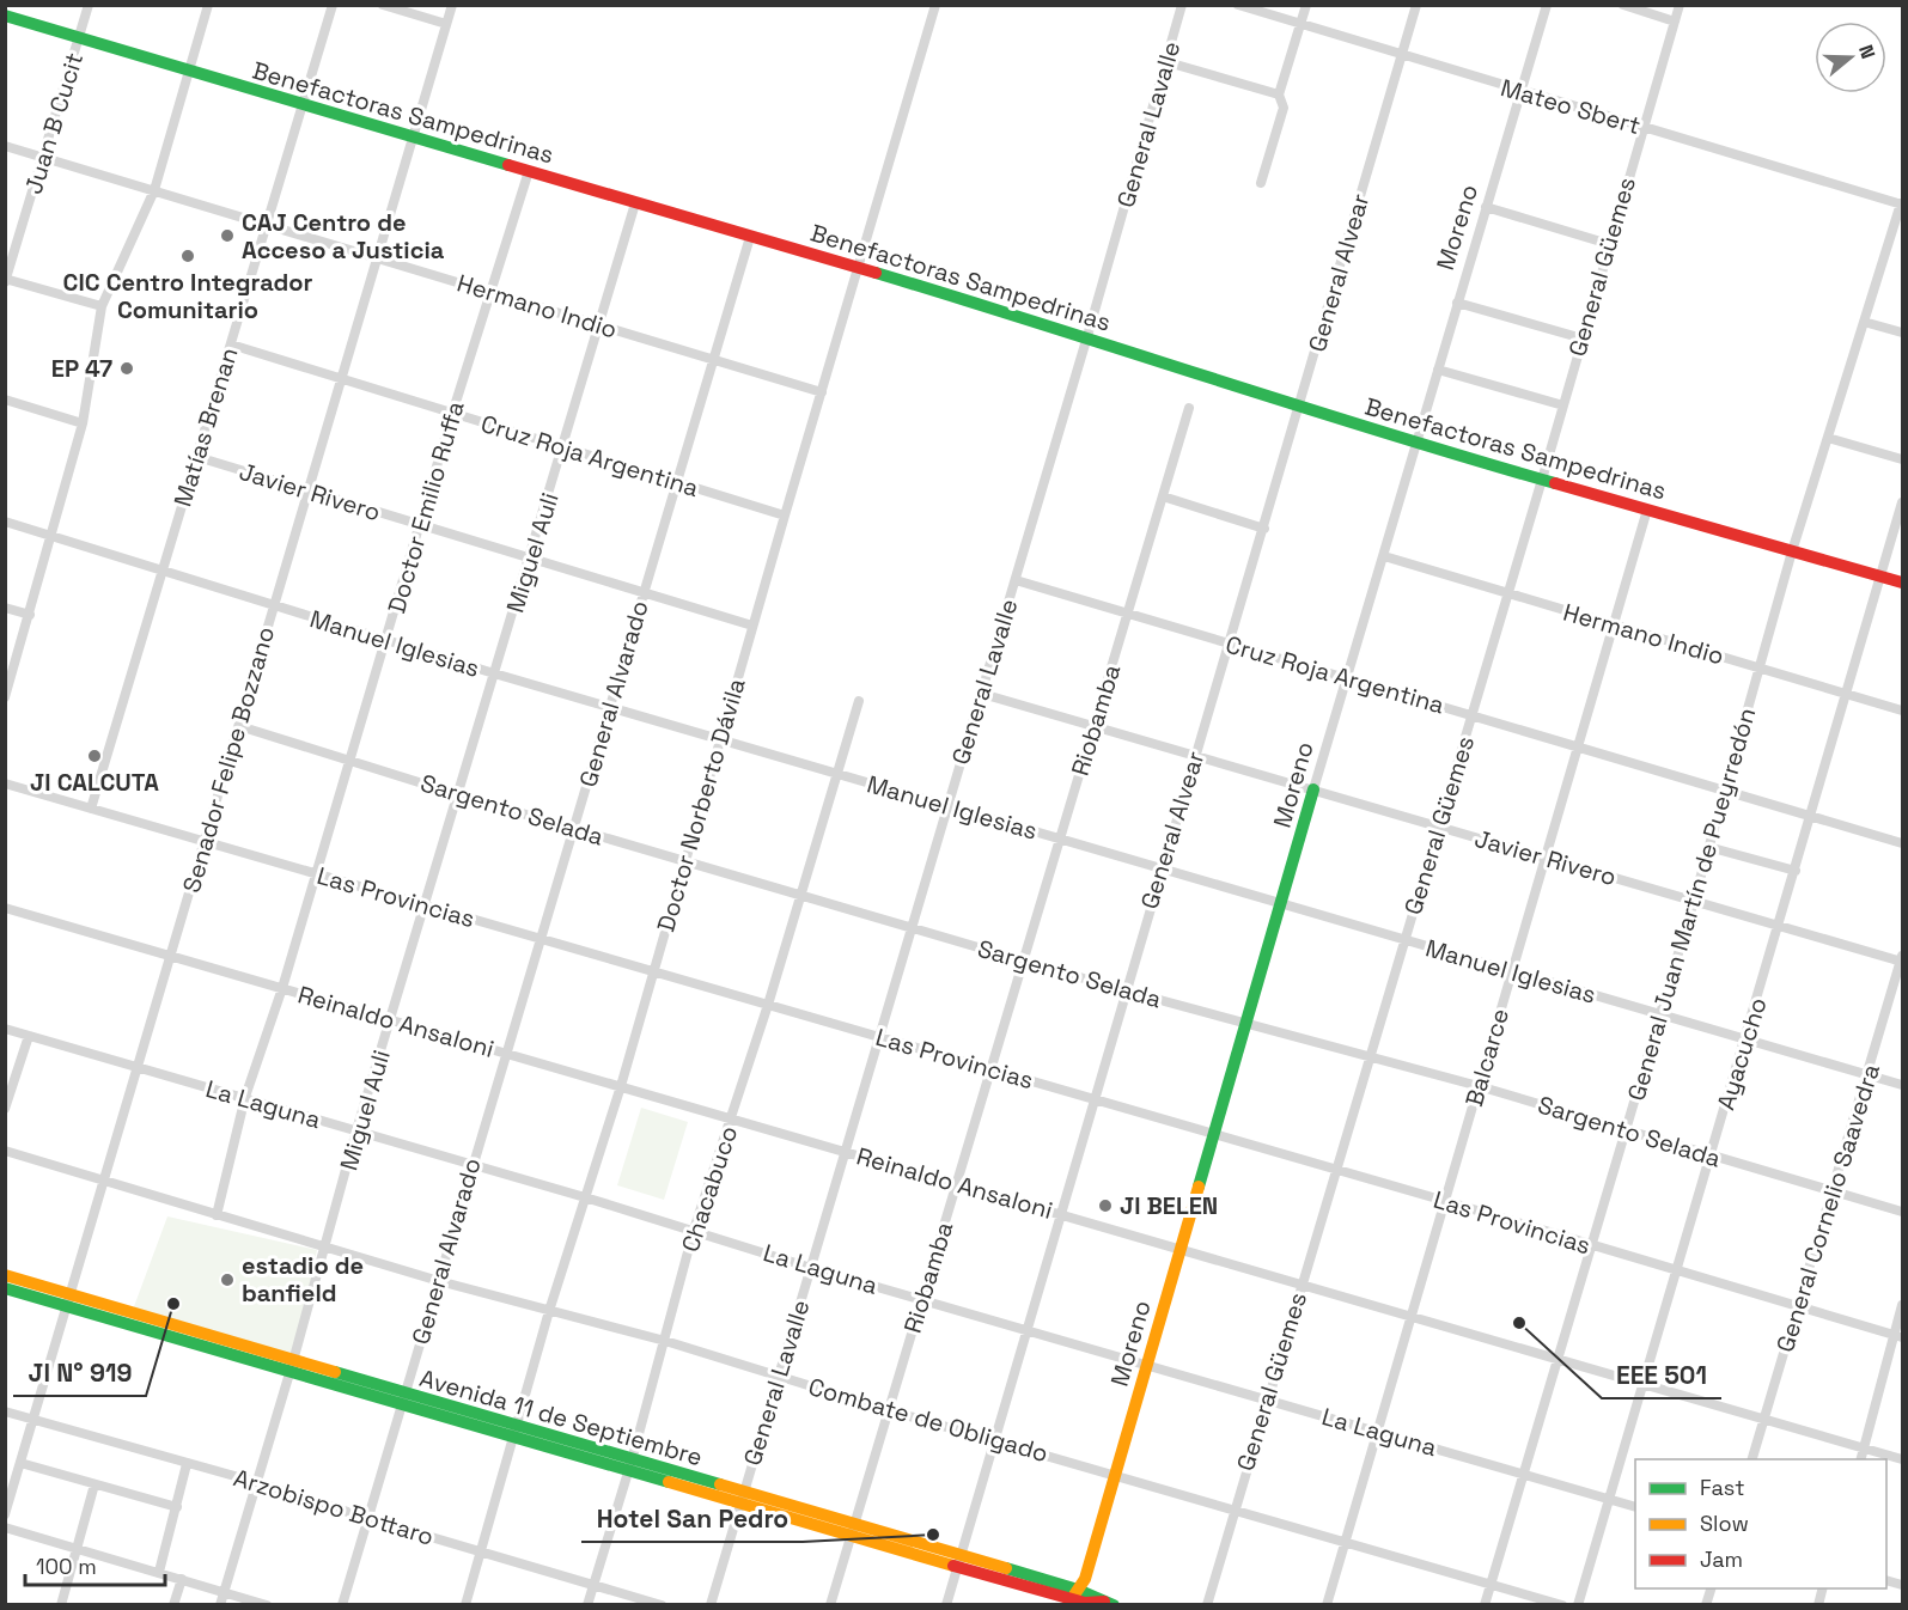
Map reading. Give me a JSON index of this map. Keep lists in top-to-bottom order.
{
  "streets": {
    "street": [
      "Mateo Sbert",
      "Benefactoras Sampedrinas",
      "Juan B Cucit",
      "General Lavalle",
      "Moreno",
      "General Güemes",
      "General Alvear",
      "Hermano Indio",
      "Matías Brenan",
      "Cruz Roja Argentina",
      "Javier Rivero",
      "Doctor Emilio Ruffa",
      "Miguel Auli",
      "Manuel Iglesias",
      "General Alvarado",
      "Riobamba",
      "Senador Felipe Bozzano",
      "Doctor Norberto Dávila",
      "Sargento Selada",
      "Las Provincias",
      "General Juan Martín de Pueyrredón",
      "Reinaldo Ansaloni",
      "Ayacucho",
      "Balcarce",
      "La Laguna",
      "Chacabuco",
      "General Cornelio Saavedra",
      "Avenida 11 de Septiembre",
      "Combate de Obligado",
      "Arzobispo Bottaro"
    ]
  },
  "crossings": [
    ["Mateo Sbert", "Moreno"],
    ["Mateo Sbert", "General Güemes"],
    ["Mateo Sbert", "General Alvear"],
    ["Mateo Sbert", "General Juan Martín de Pueyrredón"],
    ["Benefactoras Sampedrinas", "Juan B Cucit"],
    ["Benefactoras Sampedrinas", "General Lavalle"],
    ["Benefactoras Sampedrinas", "Moreno"],
    ["Benefactoras Sampedrinas", "General Güemes"],
    ["Benefactoras Sampedrinas", "General Alvear"],
    ["Benefactoras Sampedrinas", "Matías Brenan"],
    ["Benefactoras Sampedrinas", "Doctor Emilio Ruffa"],
    ["Benefactoras Sampedrinas", "Miguel Auli"],
    ["Benefactoras Sampedrinas", "General Alvarado"],
    ["Benefactoras Sampedrinas", "Senador Felipe Bozzano"],
    ["Benefactoras Sampedrinas", "Doctor Norberto Dávila"],
    ["Benefactoras Sampedrinas", "General Juan Martín de Pueyrredón"],
    ["Benefactoras Sampedrinas", "Ayacucho"],
    ["Benefactoras Sampedrinas", "Balcarce"],
    ["Juan B Cucit", "Hermano Indio"],
    ["General Lavalle", "Cruz Roja Argentina"],
    ["General Lavalle", "Javier Rivero"],
    ["General Lavalle", "Manuel Iglesias"],
    ["General Lavalle", "Sargento Selada"],
    ["General Lavalle", "Las Provincias"],
    ["General Lavalle", "Reinaldo Ansaloni"],
    ["General Lavalle", "La Laguna"],
    ["General Lavalle", "Avenida 11 de Septiembre"],
    ["General Lavalle", "Combate de Obligado"],
    ["Moreno", "Hermano Indio"],
    ["Moreno", "Cruz Roja Argentina"],
    ["Moreno", "Javier Rivero"],
    ["Moreno", "Manuel Iglesias"],
    ["Moreno", "Sargento Selada"],
    ["Moreno", "Las Provincias"],
    ["Moreno", "Reinaldo Ansaloni"],
    ["Moreno", "La Laguna"],
    ["Moreno", "Avenida 11 de Septiembre"],
    ["Moreno", "Combate de Obligado"],
    ["General Güemes", "Hermano Indio"],
    ["General Güemes", "Cruz Roja Argentina"],
    ["General Güemes", "Javier Rivero"],
    ["General Güemes", "Manuel Iglesias"],
    ["General Güemes", "Sargento Selada"],
    ["General Güemes", "Las Provincias"],
    ["General Güemes", "Reinaldo Ansaloni"],
    ["General Güemes", "La Laguna"],
    ["General Güemes", "Combate de Obligado"],
    ["General Alvear", "Cruz Roja Argentina"],
    ["General Alvear", "Javier Rivero"],
    ["General Alvear", "Manuel Iglesias"],
    ["General Alvear", "Sargento Selada"],
    ["General Alvear", "Las Provincias"],
    ["General Alvear", "Reinaldo Ansaloni"],
    ["General Alvear", "La Laguna"],
    ["General Alvear", "Avenida 11 de Septiembre"],
    ["General Alvear", "Combate de Obligado"],
    ["Hermano Indio", "Matías Brenan"],
    ["Hermano Indio", "Doctor Emilio Ruffa"],
    ["Hermano Indio", "Miguel Auli"],
    ["Hermano Indio", "General Alvarado"],
    ["Hermano Indio", "Senador Felipe Bozzano"],
    ["Hermano Indio", "Doctor Norberto Dávila"],
    ["Hermano Indio", "General Juan Martín de Pueyrredón"],
    ["Hermano Indio", "Ayacucho"],
    ["Hermano Indio", "Balcarce"],
    ["Matías Brenan", "Cruz Roja Argentina"],
    ["Matías Brenan", "Javier Rivero"],
    ["Matías Brenan", "Manuel Iglesias"],
    ["Matías Brenan", "Las Provincias"],
    ["Cruz Roja Argentina", "Doctor Emilio Ruffa"],
    ["Cruz Roja Argentina", "Miguel Auli"],
    ["Cruz Roja Argentina", "General Alvarado"],
    ["Cruz Roja Argentina", "Riobamba"],
    ["Cruz Roja Argentina", "Senador Felipe Bozzano"],
    ["Cruz Roja Argentina", "Doctor Norberto Dávila"],
    ["Cruz Roja Argentina", "General Juan Martín de Pueyrredón"],
    ["Cruz Roja Argentina", "Ayacucho"],
    ["Cruz Roja Argentina", "Balcarce"],
    ["Javier Rivero", "Doctor Emilio Ruffa"],
    ["Javier Rivero", "Miguel Auli"],
    ["Javier Rivero", "General Alvarado"],
    ["Javier Rivero", "Riobamba"],
    ["Javier Rivero", "Senador Felipe Bozzano"],
    ["Javier Rivero", "Doctor Norberto Dávila"],
    ["Javier Rivero", "General Juan Martín de Pueyrredón"],
    ["Javier Rivero", "Ayacucho"],
    ["Javier Rivero", "Balcarce"],
    ["Javier Rivero", "General Cornelio Saavedra"],
    ["Doctor Emilio Ruffa", "Manuel Iglesias"],
    ["Doctor Emilio Ruffa", "Sargento Selada"],
    ["Doctor Emilio Ruffa", "Las Provincias"],
    ["Doctor Emilio Ruffa", "Reinaldo Ansaloni"],
    ["Doctor Emilio Ruffa", "La Laguna"],
    ["Doctor Emilio Ruffa", "Combate de Obligado"],
    ["Miguel Auli", "Manuel Iglesias"],
    ["Miguel Auli", "Sargento Selada"],
    ["Miguel Auli", "Las Provincias"],
    ["Miguel Auli", "Reinaldo Ansaloni"],
    ["Miguel Auli", "La Laguna"],
    ["Miguel Auli", "Avenida 11 de Septiembre"],
    ["Miguel Auli", "Combate de Obligado"],
    ["Miguel Auli", "Arzobispo Bottaro"],
    ["Manuel Iglesias", "General Alvarado"],
    ["Manuel Iglesias", "Riobamba"],
    ["Manuel Iglesias", "Senador Felipe Bozzano"],
    ["Manuel Iglesias", "Doctor Norberto Dávila"],
    ["Manuel Iglesias", "General Juan Martín de Pueyrredón"],
    ["Manuel Iglesias", "Ayacucho"],
    ["Manuel Iglesias", "Balcarce"],
    ["Manuel Iglesias", "Chacabuco"],
    ["Manuel Iglesias", "General Cornelio Saavedra"],
    ["General Alvarado", "Sargento Selada"],
    ["General Alvarado", "Las Provincias"],
    ["General Alvarado", "Reinaldo Ansaloni"],
    ["General Alvarado", "La Laguna"],
    ["General Alvarado", "Avenida 11 de Septiembre"],
    ["General Alvarado", "Combate de Obligado"],
    ["General Alvarado", "Arzobispo Bottaro"],
    ["Riobamba", "Sargento Selada"],
    ["Riobamba", "Las Provincias"],
    ["Riobamba", "Reinaldo Ansaloni"],
    ["Riobamba", "La Laguna"],
    ["Riobamba", "Avenida 11 de Septiembre"],
    ["Riobamba", "Combate de Obligado"],
    ["Senador Felipe Bozzano", "Sargento Selada"],
    ["Senador Felipe Bozzano", "Las Provincias"],
    ["Senador Felipe Bozzano", "Reinaldo Ansaloni"],
    ["Senador Felipe Bozzano", "La Laguna"],
    ["Senador Felipe Bozzano", "Avenida 11 de Septiembre"],
    ["Senador Felipe Bozzano", "Combate de Obligado"],
    ["Senador Felipe Bozzano", "Arzobispo Bottaro"],
    ["Doctor Norberto Dávila", "Sargento Selada"],
    ["Doctor Norberto Dávila", "Las Provincias"],
    ["Doctor Norberto Dávila", "Reinaldo Ansaloni"],
    ["Doctor Norberto Dávila", "La Laguna"],
    ["Doctor Norberto Dávila", "Avenida 11 de Septiembre"],
    ["Doctor Norberto Dávila", "Combate de Obligado"],
    ["Doctor Norberto Dávila", "Arzobispo Bottaro"],
    ["Sargento Selada", "General Juan Martín de Pueyrredón"],
    ["Sargento Selada", "Ayacucho"],
    ["Sargento Selada", "Balcarce"],
    ["Sargento Selada", "Chacabuco"],
    ["Sargento Selada", "General Cornelio Saavedra"],
    ["Las Provincias", "General Juan Martín de Pueyrredón"],
    ["Las Provincias", "Ayacucho"],
    ["Las Provincias", "Balcarce"],
    ["Las Provincias", "Chacabuco"],
    ["Las Provincias", "General Cornelio Saavedra"],
    ["General Juan Martín de Pueyrredón", "Reinaldo Ansaloni"],
    ["General Juan Martín de Pueyrredón", "La Laguna"],
    ["General Juan Martín de Pueyrredón", "Combate de Obligado"],
    ["Reinaldo Ansaloni", "Ayacucho"],
    ["Reinaldo Ansaloni", "Balcarce"],
    ["Reinaldo Ansaloni", "Chacabuco"],
    ["Reinaldo Ansaloni", "General Cornelio Saavedra"],
    ["Ayacucho", "La Laguna"],
    ["Balcarce", "La Laguna"],
    ["Balcarce", "Combate de Obligado"],
    ["La Laguna", "Chacabuco"],
    ["Chacabuco", "Avenida 11 de Septiembre"],
    ["Chacabuco", "Combate de Obligado"],
    ["Chacabuco", "Arzobispo Bottaro"]
  ],
  "places": [
    "CAJ Centro de Acceso a Justicia",
    "CIC Centro Integrador Comunitario",
    "EP 47",
    "JI CALCUTA",
    "JI BELEN",
    "estadio de banfield",
    "JI N° 919",
    "EEE 501",
    "Hotel San Pedro"
  ],
  "legend": ["Fast", "Slow", "Jam"],
  "scale_bar": "100 m",
  "north": "right"
}
